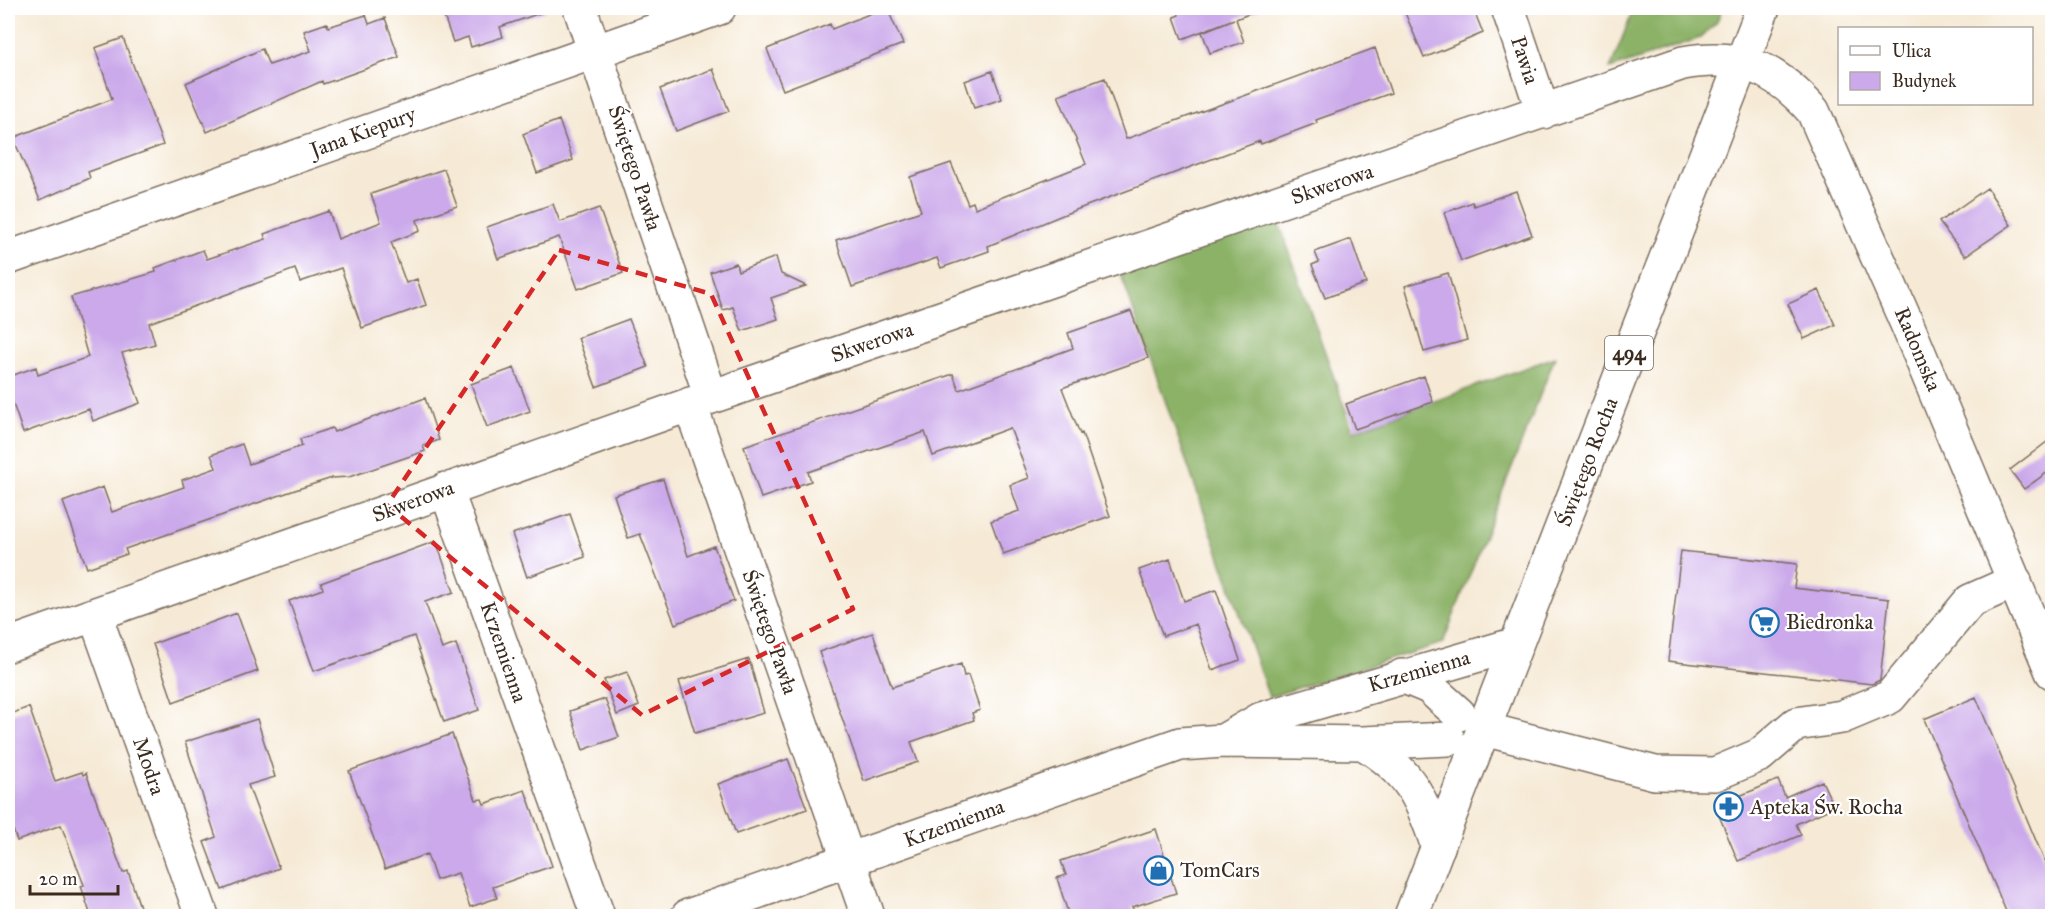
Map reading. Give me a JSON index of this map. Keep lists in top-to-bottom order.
{
  "streets": {
    "street": [
      "Pawia",
      "Jana Kiepury",
      "Świętego Pawła",
      "Skwerowa",
      "Radomska",
      "494",
      "Świętego Rocha",
      "Krzemienna",
      "Modra"
    ]
  },
  "crossings": [
    ["Pawia", "Skwerowa"],
    ["Jana Kiepury", "Świętego Pawła"],
    ["Świętego Pawła", "Skwerowa"],
    ["Świętego Pawła", "Krzemienna"],
    ["Skwerowa", "Radomska"],
    ["Skwerowa", "Świętego Rocha"],
    ["Skwerowa", "Krzemienna"],
    ["Skwerowa", "Modra"],
    ["Radomska", "Świętego Rocha"],
    ["Świętego Rocha", "Krzemienna"]
  ],
  "places": {
    "supermarket": ["Biedronka"],
    "pharmacy": ["Apteka Św. Rocha"],
    "shop": ["TomCars"]
  },
  "legend": ["Ulica", "Budynek"],
  "scale_bar": "20 m"
}
